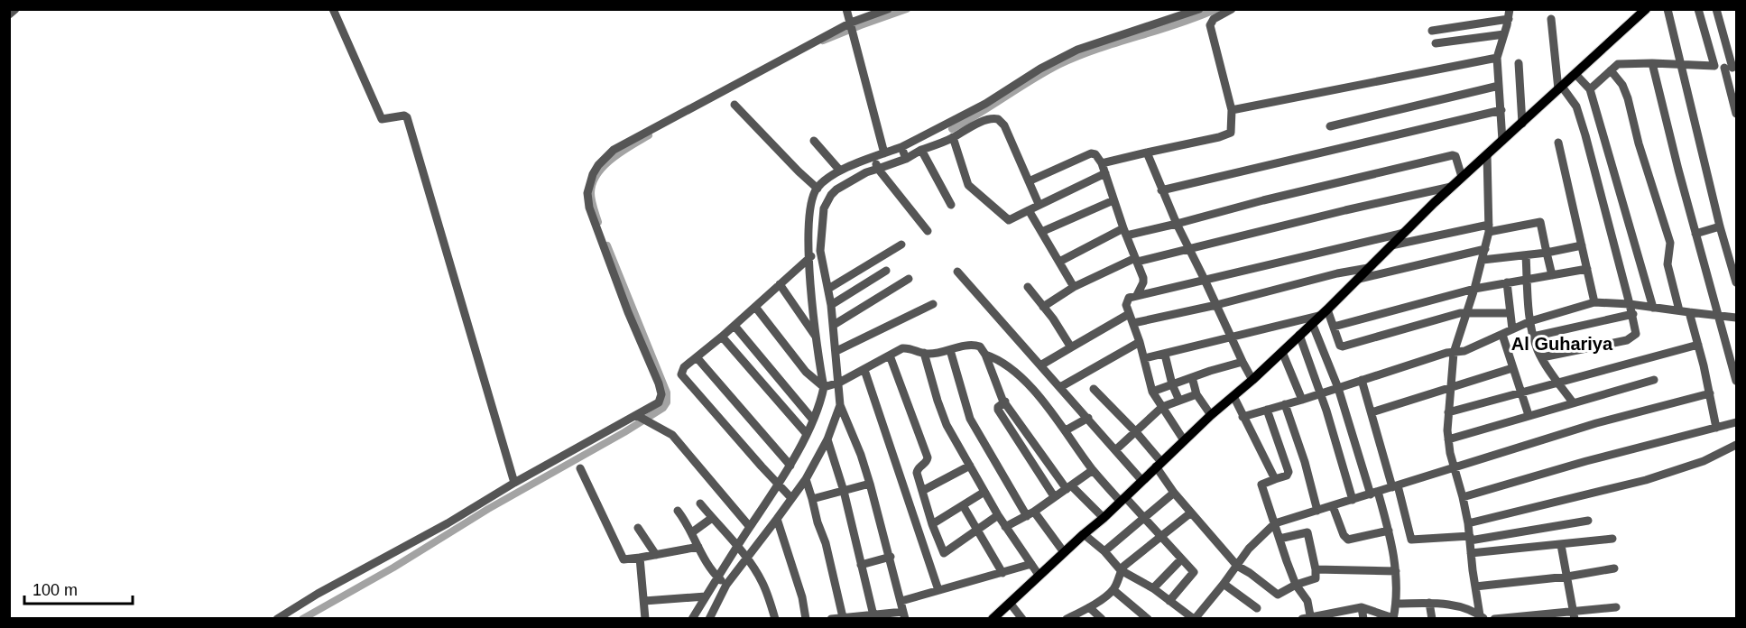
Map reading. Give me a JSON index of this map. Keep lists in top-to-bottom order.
{
  "districts": ["Al Guhariya"],
  "scale_bar": "100 m"
}
